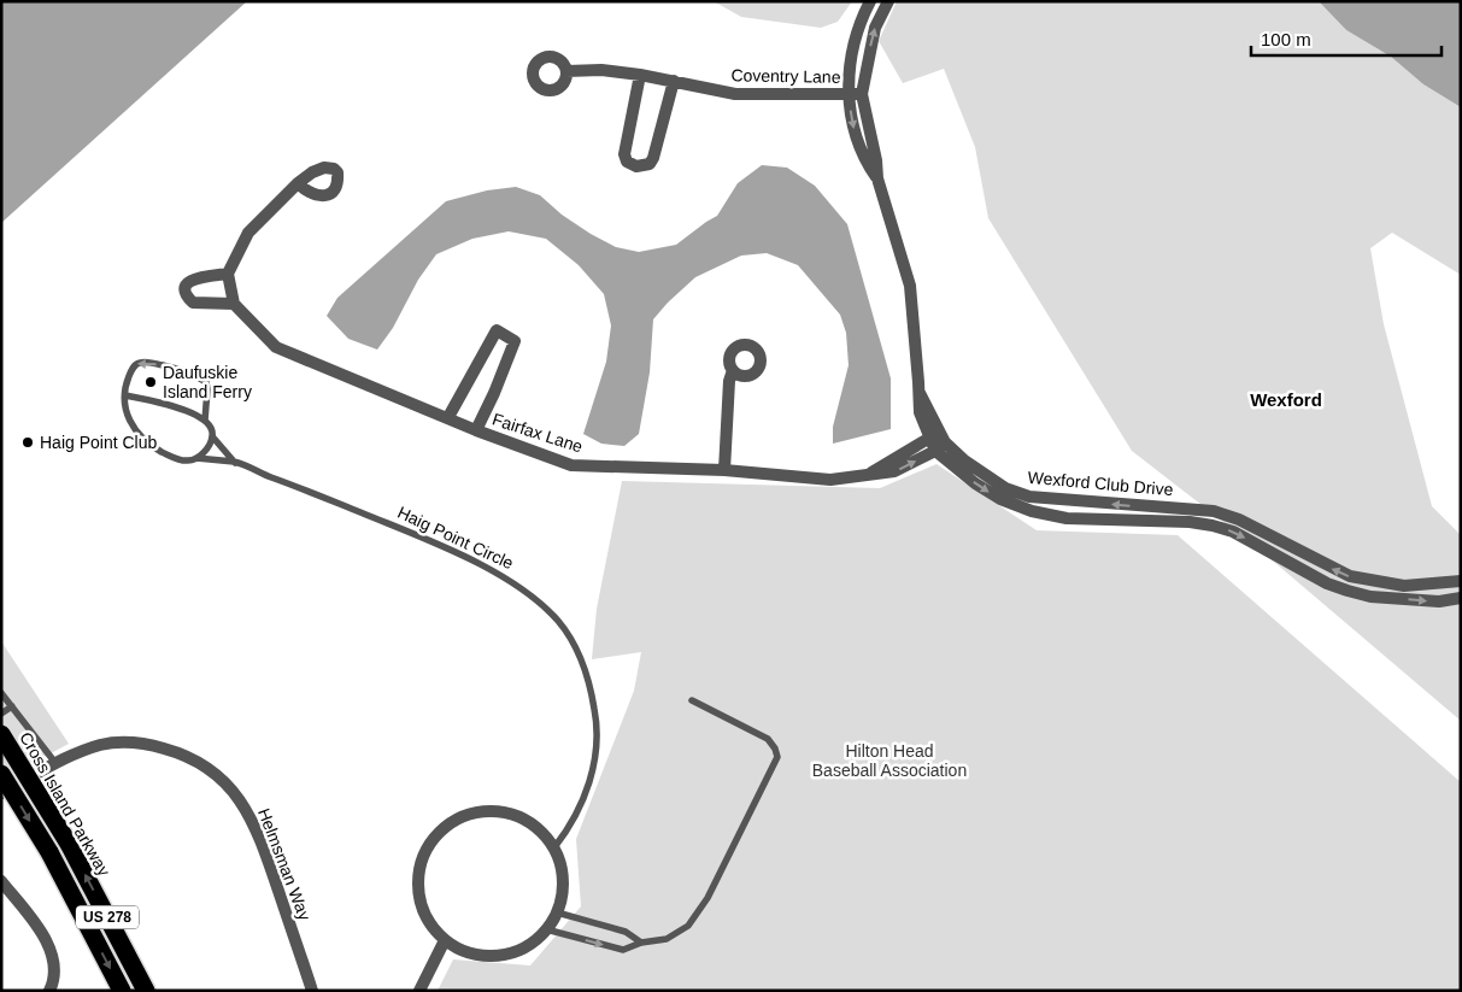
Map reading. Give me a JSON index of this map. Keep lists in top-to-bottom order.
{
  "streets": {
    "highway": ["Cross Island Parkway", "US 278"],
    "street": [
      "Coventry Lane",
      "Fairfax Lane",
      "Wexford Club Drive",
      "Helmsman Way"
    ],
    "lane": ["Haig Point Circle"]
  },
  "crossings": [
    ["Coventry Lane", "Wexford Club Drive"],
    ["Fairfax Lane", "Wexford Club Drive"]
  ],
  "districts": ["Wexford"],
  "parks": ["Hilton Head Baseball Association"],
  "places": ["Daufuskie Island Ferry", "Haig Point Club"],
  "scale_bar": "100 m"
}
